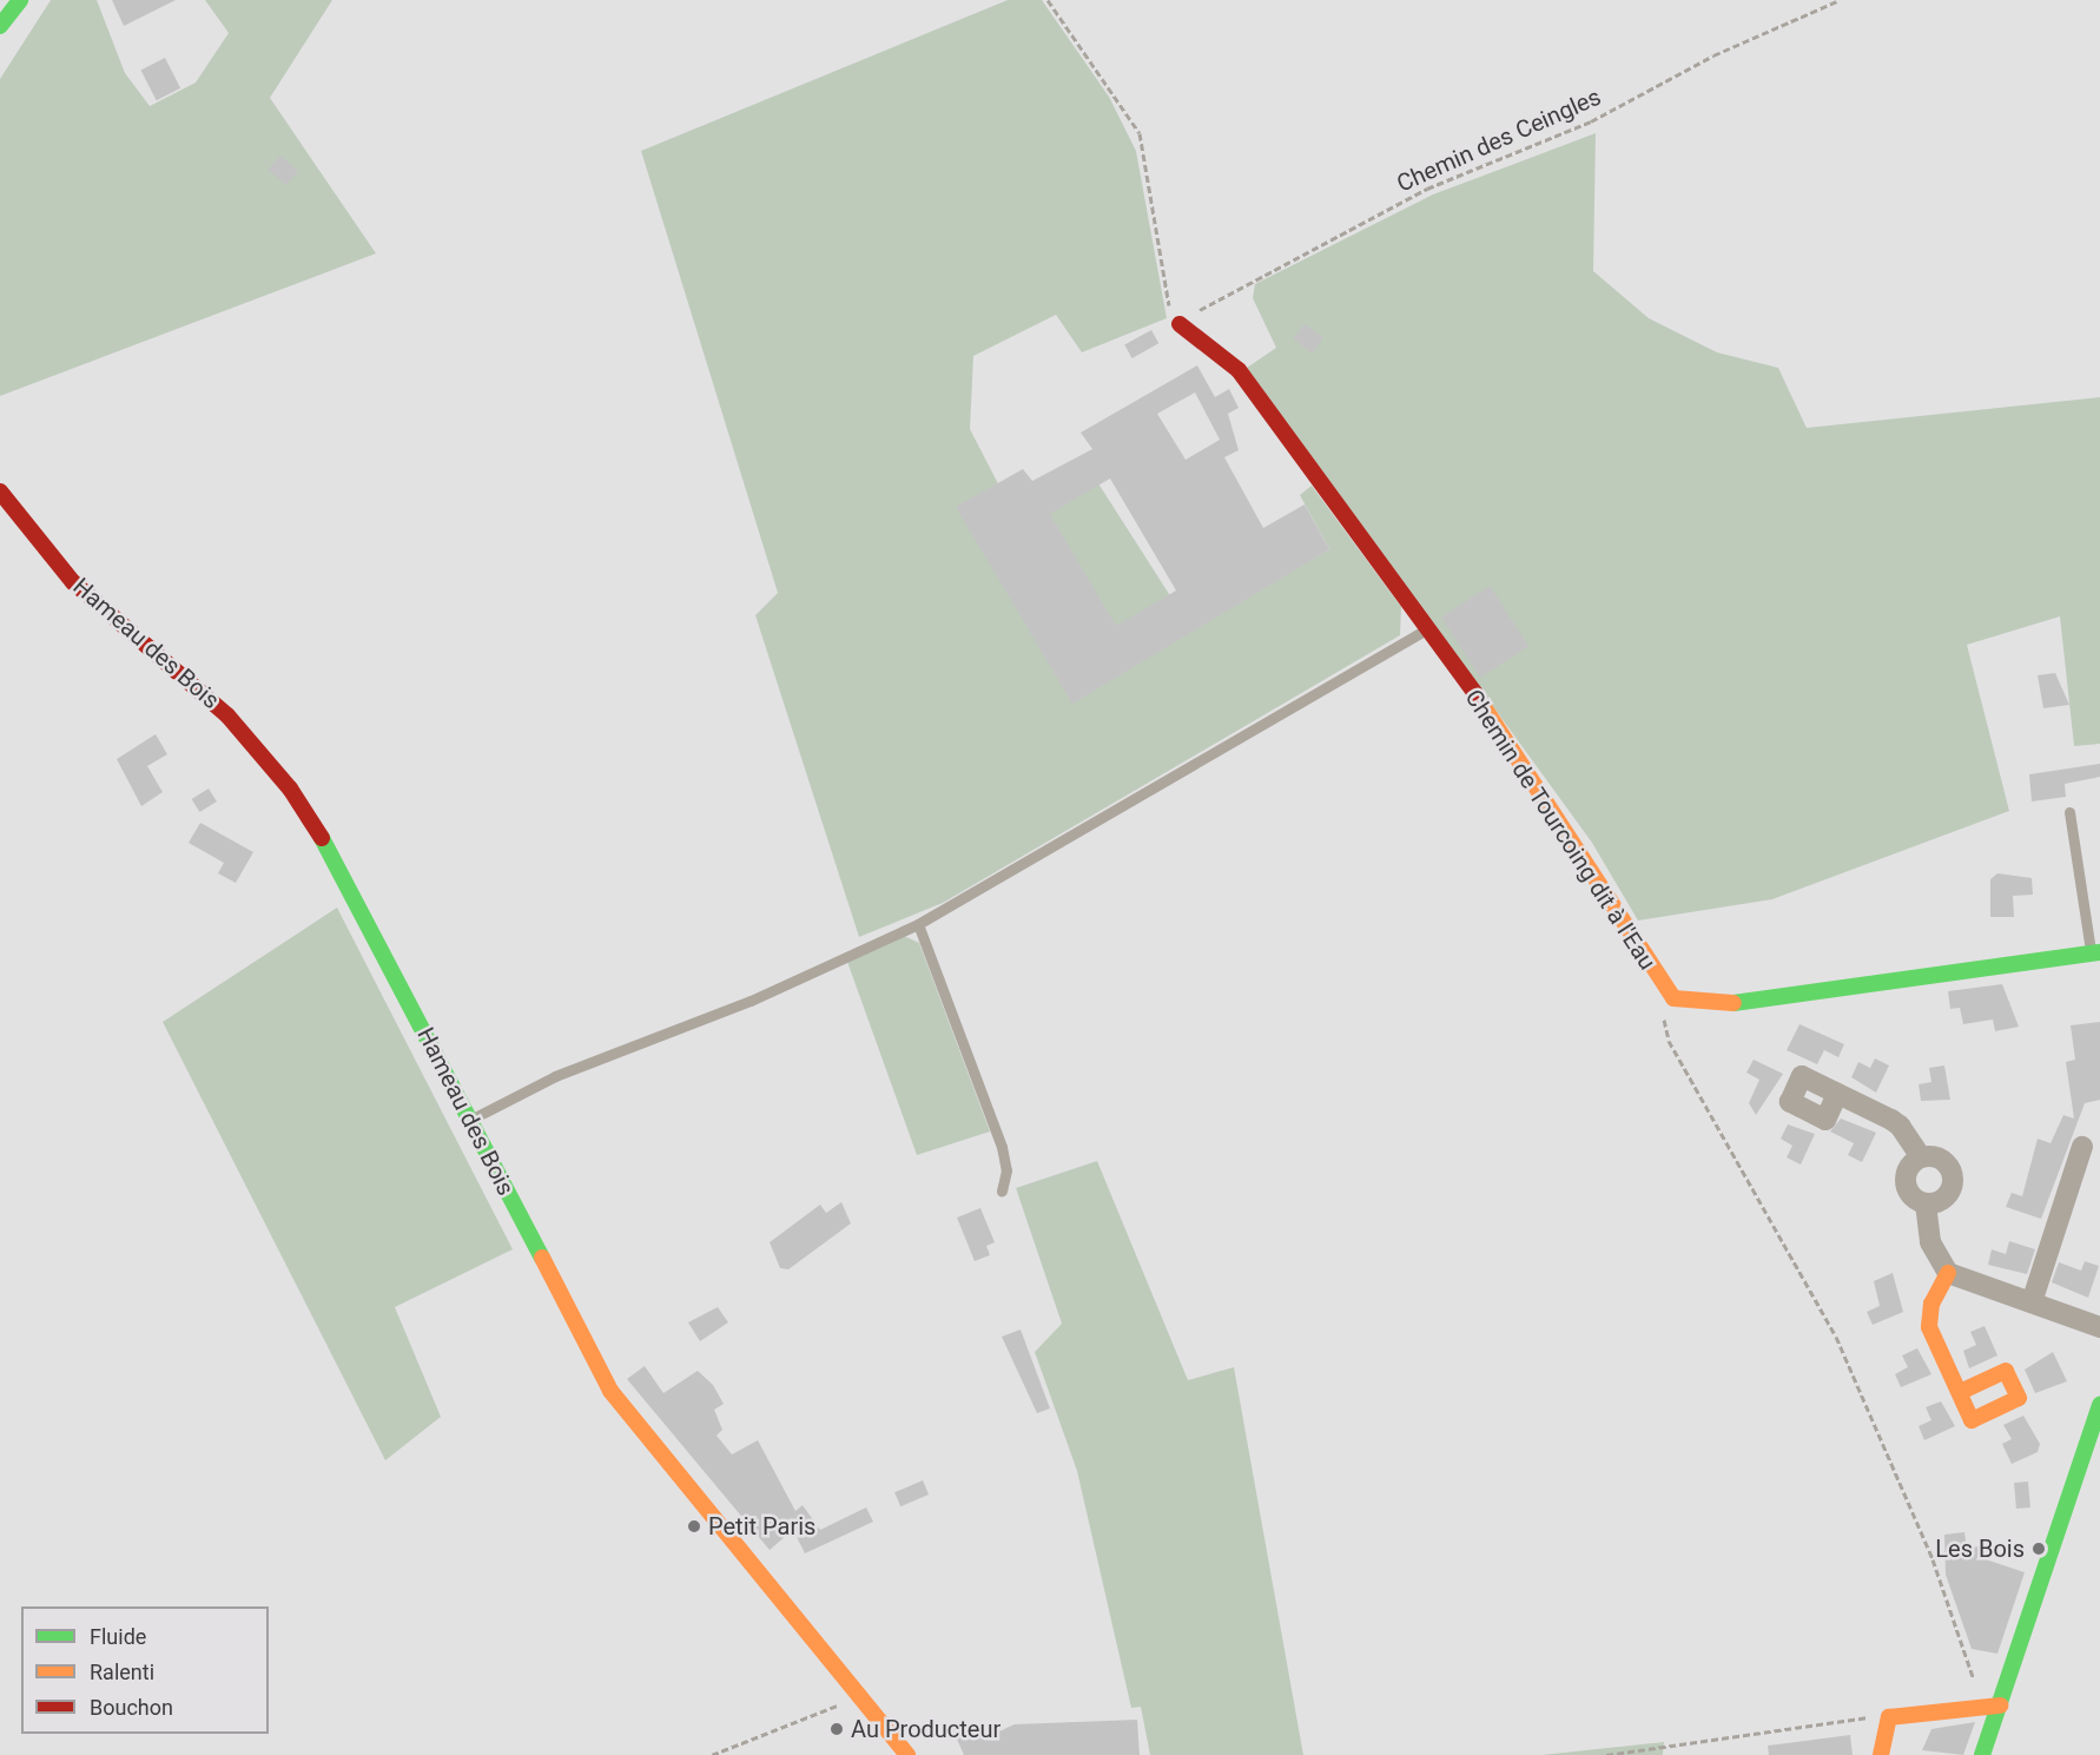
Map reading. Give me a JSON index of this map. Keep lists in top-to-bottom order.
{
  "streets": {
    "street": ["Hameau des Bois", "Chemin de Tourcoing dit à l'Eau"],
    "path": ["Chemin des Ceingles"]
  },
  "crossings": [
    ["Chemin des Ceingles", "Chemin de Tourcoing dit à l'Eau"]
  ],
  "places": ["Petit Paris", "Les Bois", "Au Producteur"],
  "legend": ["Fluide", "Ralenti", "Bouchon"]
}
